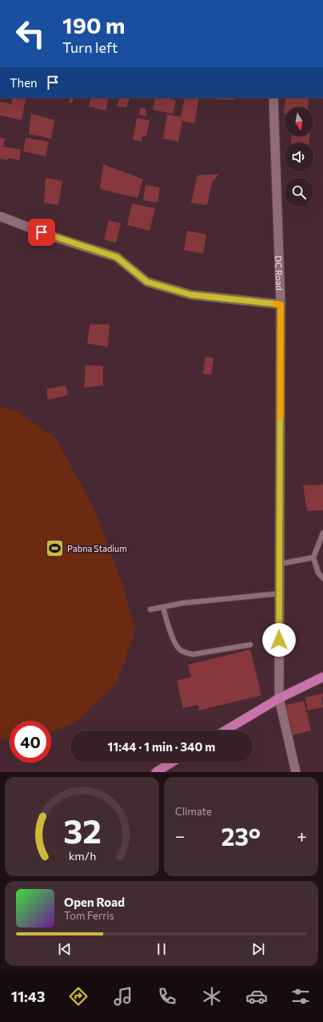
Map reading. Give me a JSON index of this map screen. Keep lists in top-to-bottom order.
{
  "streets": {
    "street": ["DC Road"]
  },
  "places": {
    "sports": ["Pabna Stadium"]
  },
  "north": "bottom",
  "page": {
    "turn": ["190 m", "Turn left"],
    "then": "Then",
    "limit": "40",
    "trip": "11:44 · 1 min · 340 m",
    "tile": "Climate",
    "heat": ["−", "23°", "+"],
    "song": ["Open Road", "Tom Ferris"],
    "tabs": "11:43",
    "gauge": ["32", "km/h"]
  }
}
